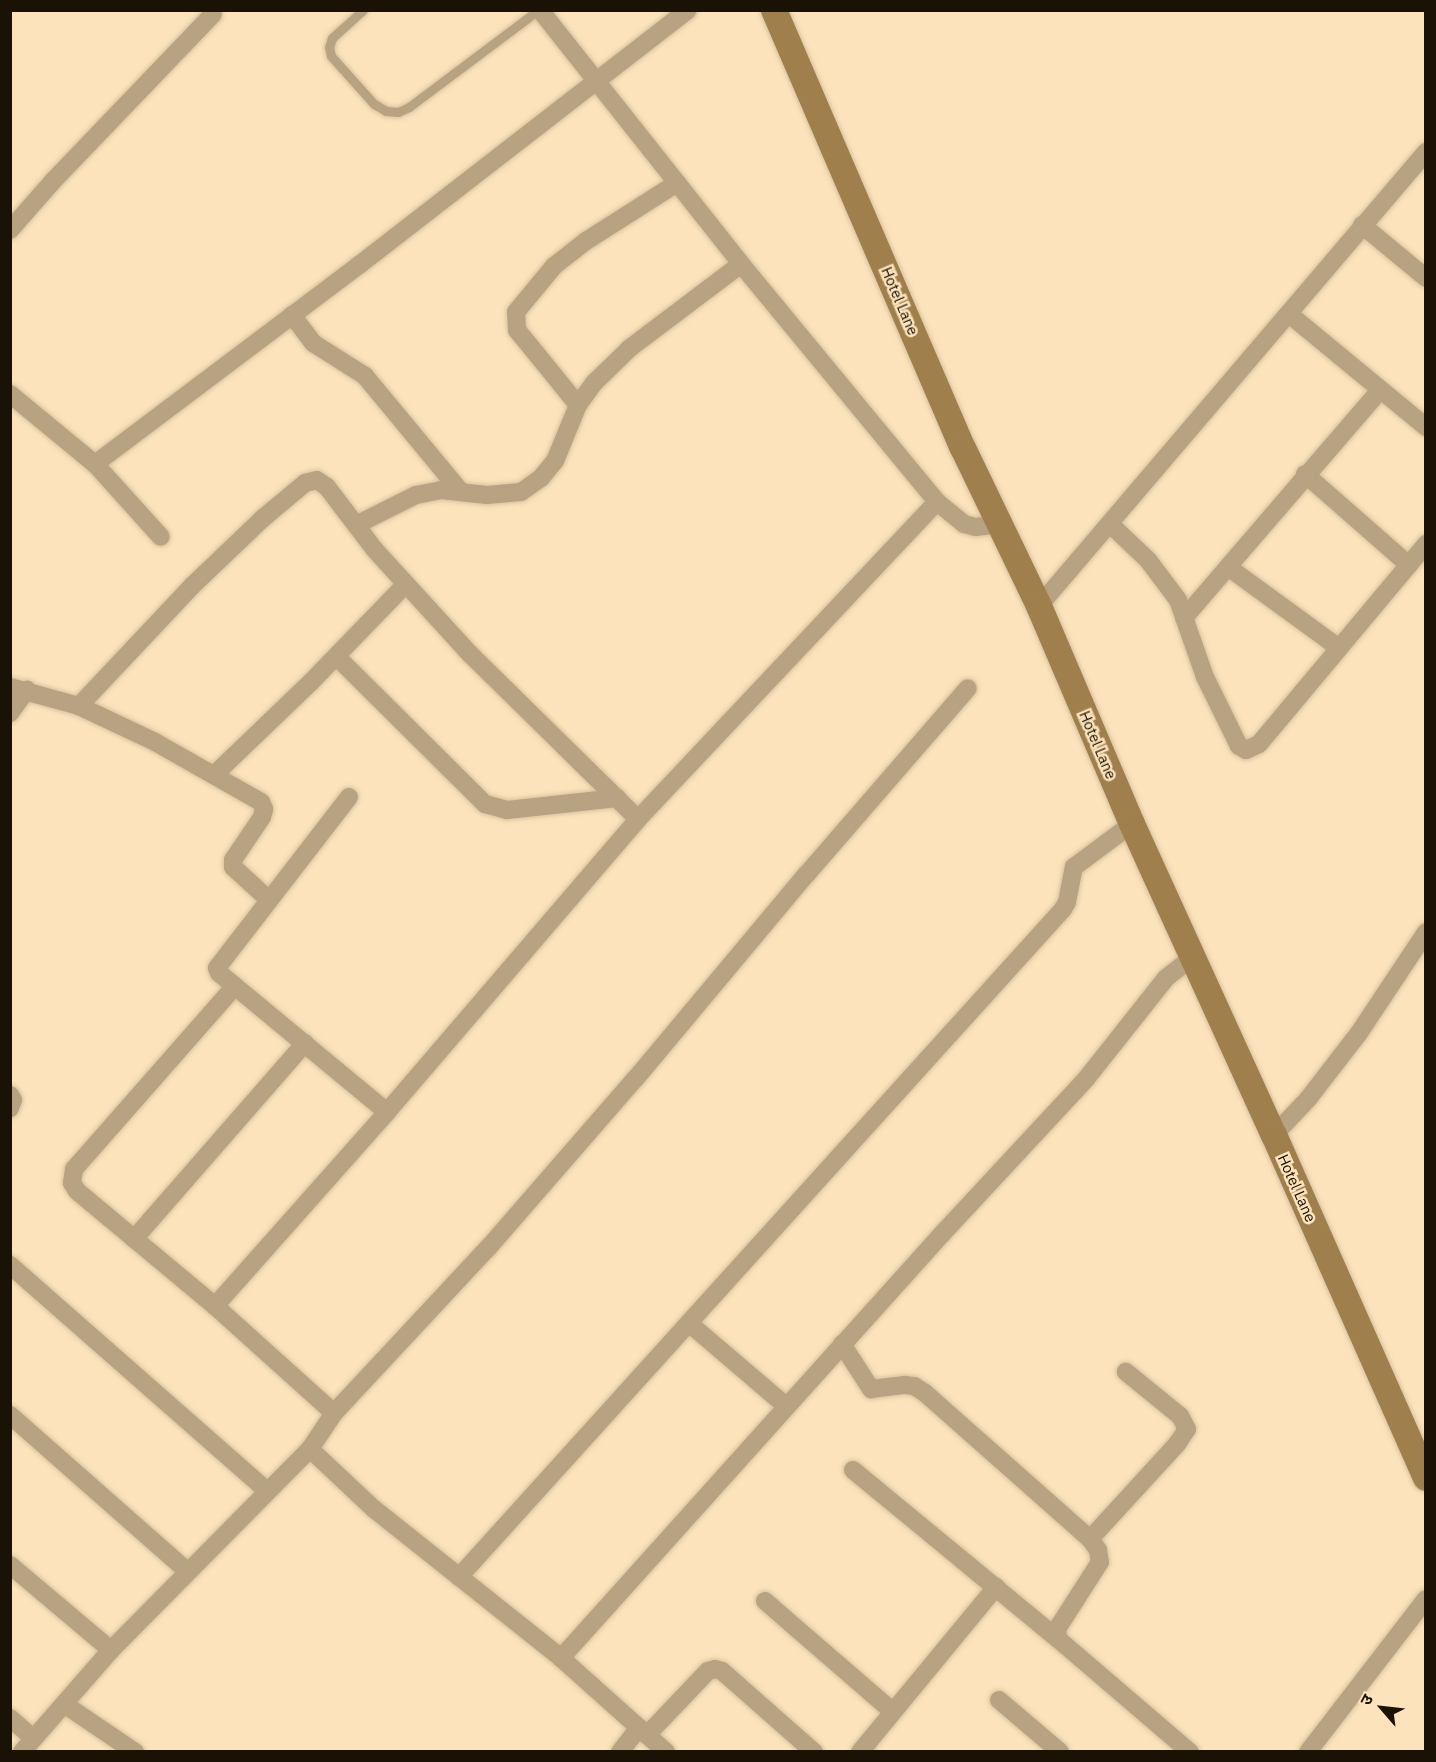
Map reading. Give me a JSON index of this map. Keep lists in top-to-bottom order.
{
  "streets": {
    "street": ["Hotel Lane"]
  },
  "north": "top left"
}
